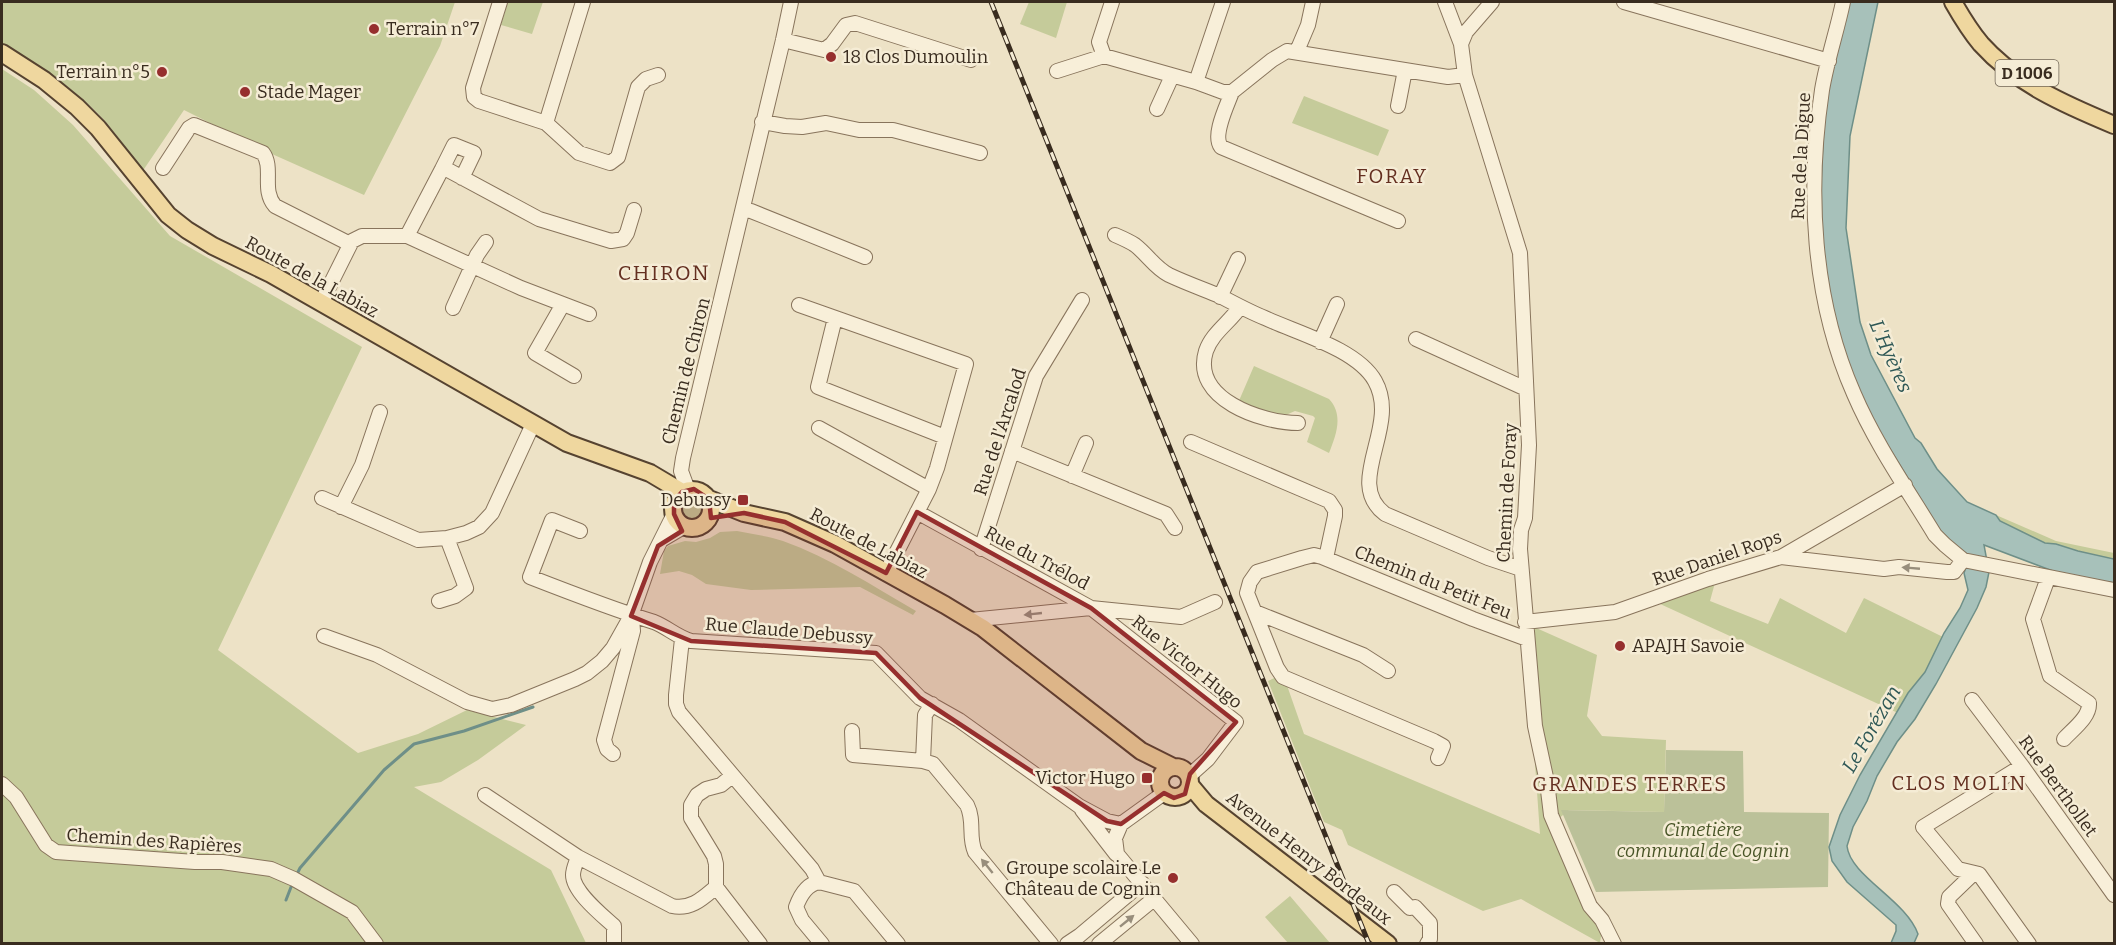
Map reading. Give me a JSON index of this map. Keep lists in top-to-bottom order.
{
  "streets": {
    "main road": [
      "D 1006",
      "Route de la Labiaz",
      "Route de Labiaz",
      "Avenue Henry Bordeaux"
    ],
    "street": [
      "Rue de la Digue",
      "Chemin de Chiron",
      "Rue de l'Arcalod",
      "Chemin de Foray",
      "Rue du Trélod",
      "Rue Daniel Rops",
      "Chemin du Petit Feu",
      "Rue Claude Debussy",
      "Rue Victor Hugo",
      "Rue Berthollet",
      "Chemin des Rapières"
    ]
  },
  "crossings": [
    ["Rue de la Digue", "Rue Daniel Rops"],
    ["Route de la Labiaz", "Chemin de Chiron"],
    ["Route de la Labiaz", "Route de Labiaz"],
    ["Chemin de Chiron", "Route de Labiaz"],
    ["Rue de l'Arcalod", "Rue du Trélod"],
    ["Chemin de Foray", "Rue Daniel Rops"],
    ["Chemin de Foray", "Chemin du Petit Feu"],
    ["Rue du Trélod", "Rue Victor Hugo"],
    ["Rue Victor Hugo", "Avenue Henry Bordeaux"]
  ],
  "districts": [
    "FORAY",
    "CHIRON",
    "CLOS MOLIN",
    "GRANDES TERRES"
  ],
  "water": ["L'Hyères", "Le Forézan"],
  "parks": ["Cimetière communal de Cognin"],
  "places": {
    "other": [
      "Terrain n°7",
      "18 Clos Dumoulin",
      "Terrain n°5",
      "Stade Mager",
      "APAJH Savoie",
      "Groupe scolaire Le Château de Cognin"
    ],
    "transit": ["Debussy", "Victor Hugo"]
  }
}
